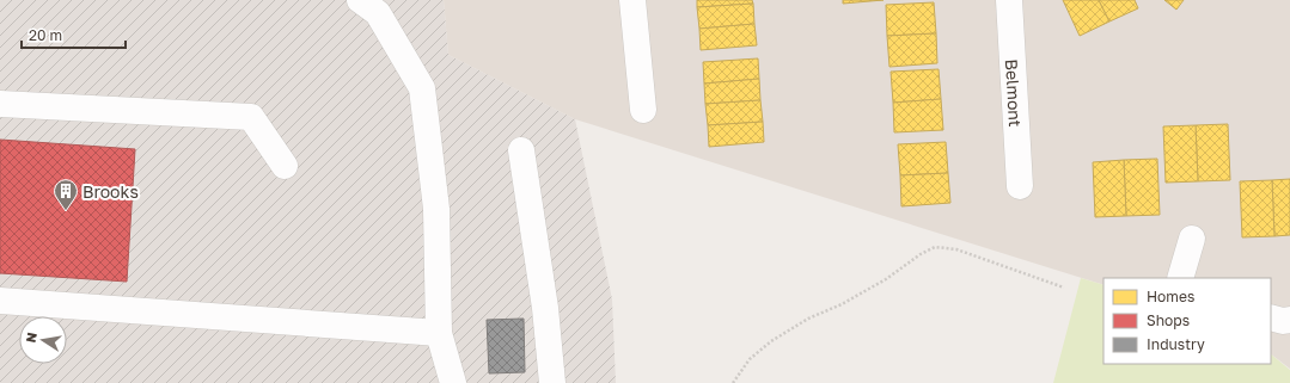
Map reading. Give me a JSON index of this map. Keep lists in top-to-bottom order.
{
  "streets": {
    "street": ["Belmont"]
  },
  "places": {
    "building": ["Brooks"]
  },
  "legend": ["Homes", "Shops", "Industry"],
  "scale_bar": "20 m",
  "north": "left"
}
